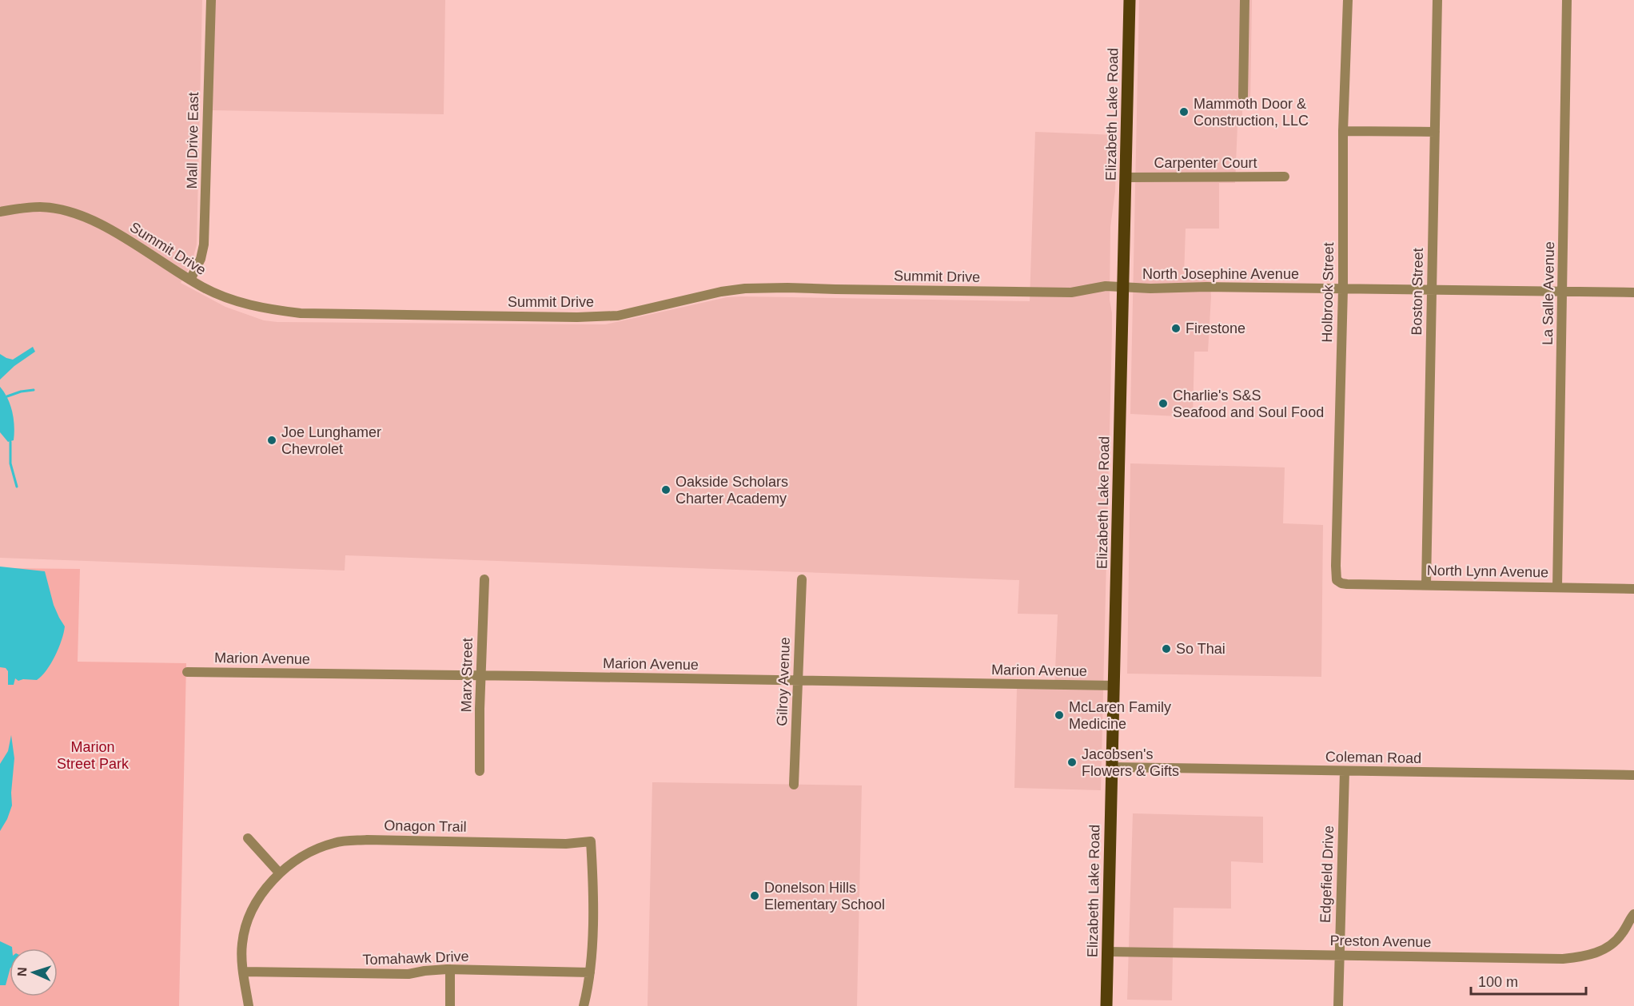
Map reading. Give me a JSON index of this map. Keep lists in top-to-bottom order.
{
  "streets": {
    "main road": ["Elizabeth Lake Road"],
    "street": [
      "Mall Drive East",
      "Carpenter Court",
      "Summit Drive",
      "North Josephine Avenue",
      "Boston Street",
      "Holbrook Street",
      "La Salle Avenue",
      "North Lynn Avenue",
      "Marion Avenue",
      "Marx Street",
      "Gilroy Avenue",
      "Coleman Road",
      "Onagon Trail",
      "Edgefield Drive",
      "Preston Avenue",
      "Tomahawk Drive"
    ]
  },
  "crossings": [
    ["Elizabeth Lake Road", "Carpenter Court"],
    ["Elizabeth Lake Road", "Summit Drive"],
    ["Elizabeth Lake Road", "North Josephine Avenue"],
    ["Elizabeth Lake Road", "Marion Avenue"],
    ["Elizabeth Lake Road", "Coleman Road"],
    ["Elizabeth Lake Road", "Preston Avenue"],
    ["Mall Drive East", "Summit Drive"],
    ["Summit Drive", "North Josephine Avenue"],
    ["North Josephine Avenue", "Boston Street"],
    ["North Josephine Avenue", "Holbrook Street"],
    ["North Josephine Avenue", "La Salle Avenue"],
    ["Boston Street", "North Lynn Avenue"],
    ["Holbrook Street", "North Lynn Avenue"],
    ["La Salle Avenue", "North Lynn Avenue"],
    ["Marion Avenue", "Marx Street"],
    ["Marion Avenue", "Gilroy Avenue"],
    ["Coleman Road", "Edgefield Drive"],
    ["Onagon Trail", "Tomahawk Drive"],
    ["Edgefield Drive", "Preston Avenue"]
  ],
  "parks": ["Marion Street Park"],
  "places": [
    "Mammoth Door & Construction, LLC",
    "Firestone",
    "Charlie's S&S Seafood and Soul Food",
    "Joe Lunghamer Chevrolet",
    "Oakside Scholars Charter Academy",
    "So Thai",
    "McLaren Family Medicine",
    "Jacobsen's Flowers & Gifts",
    "Donelson Hills Elementary School"
  ],
  "scale_bar": "100 m",
  "north": "left"
}
